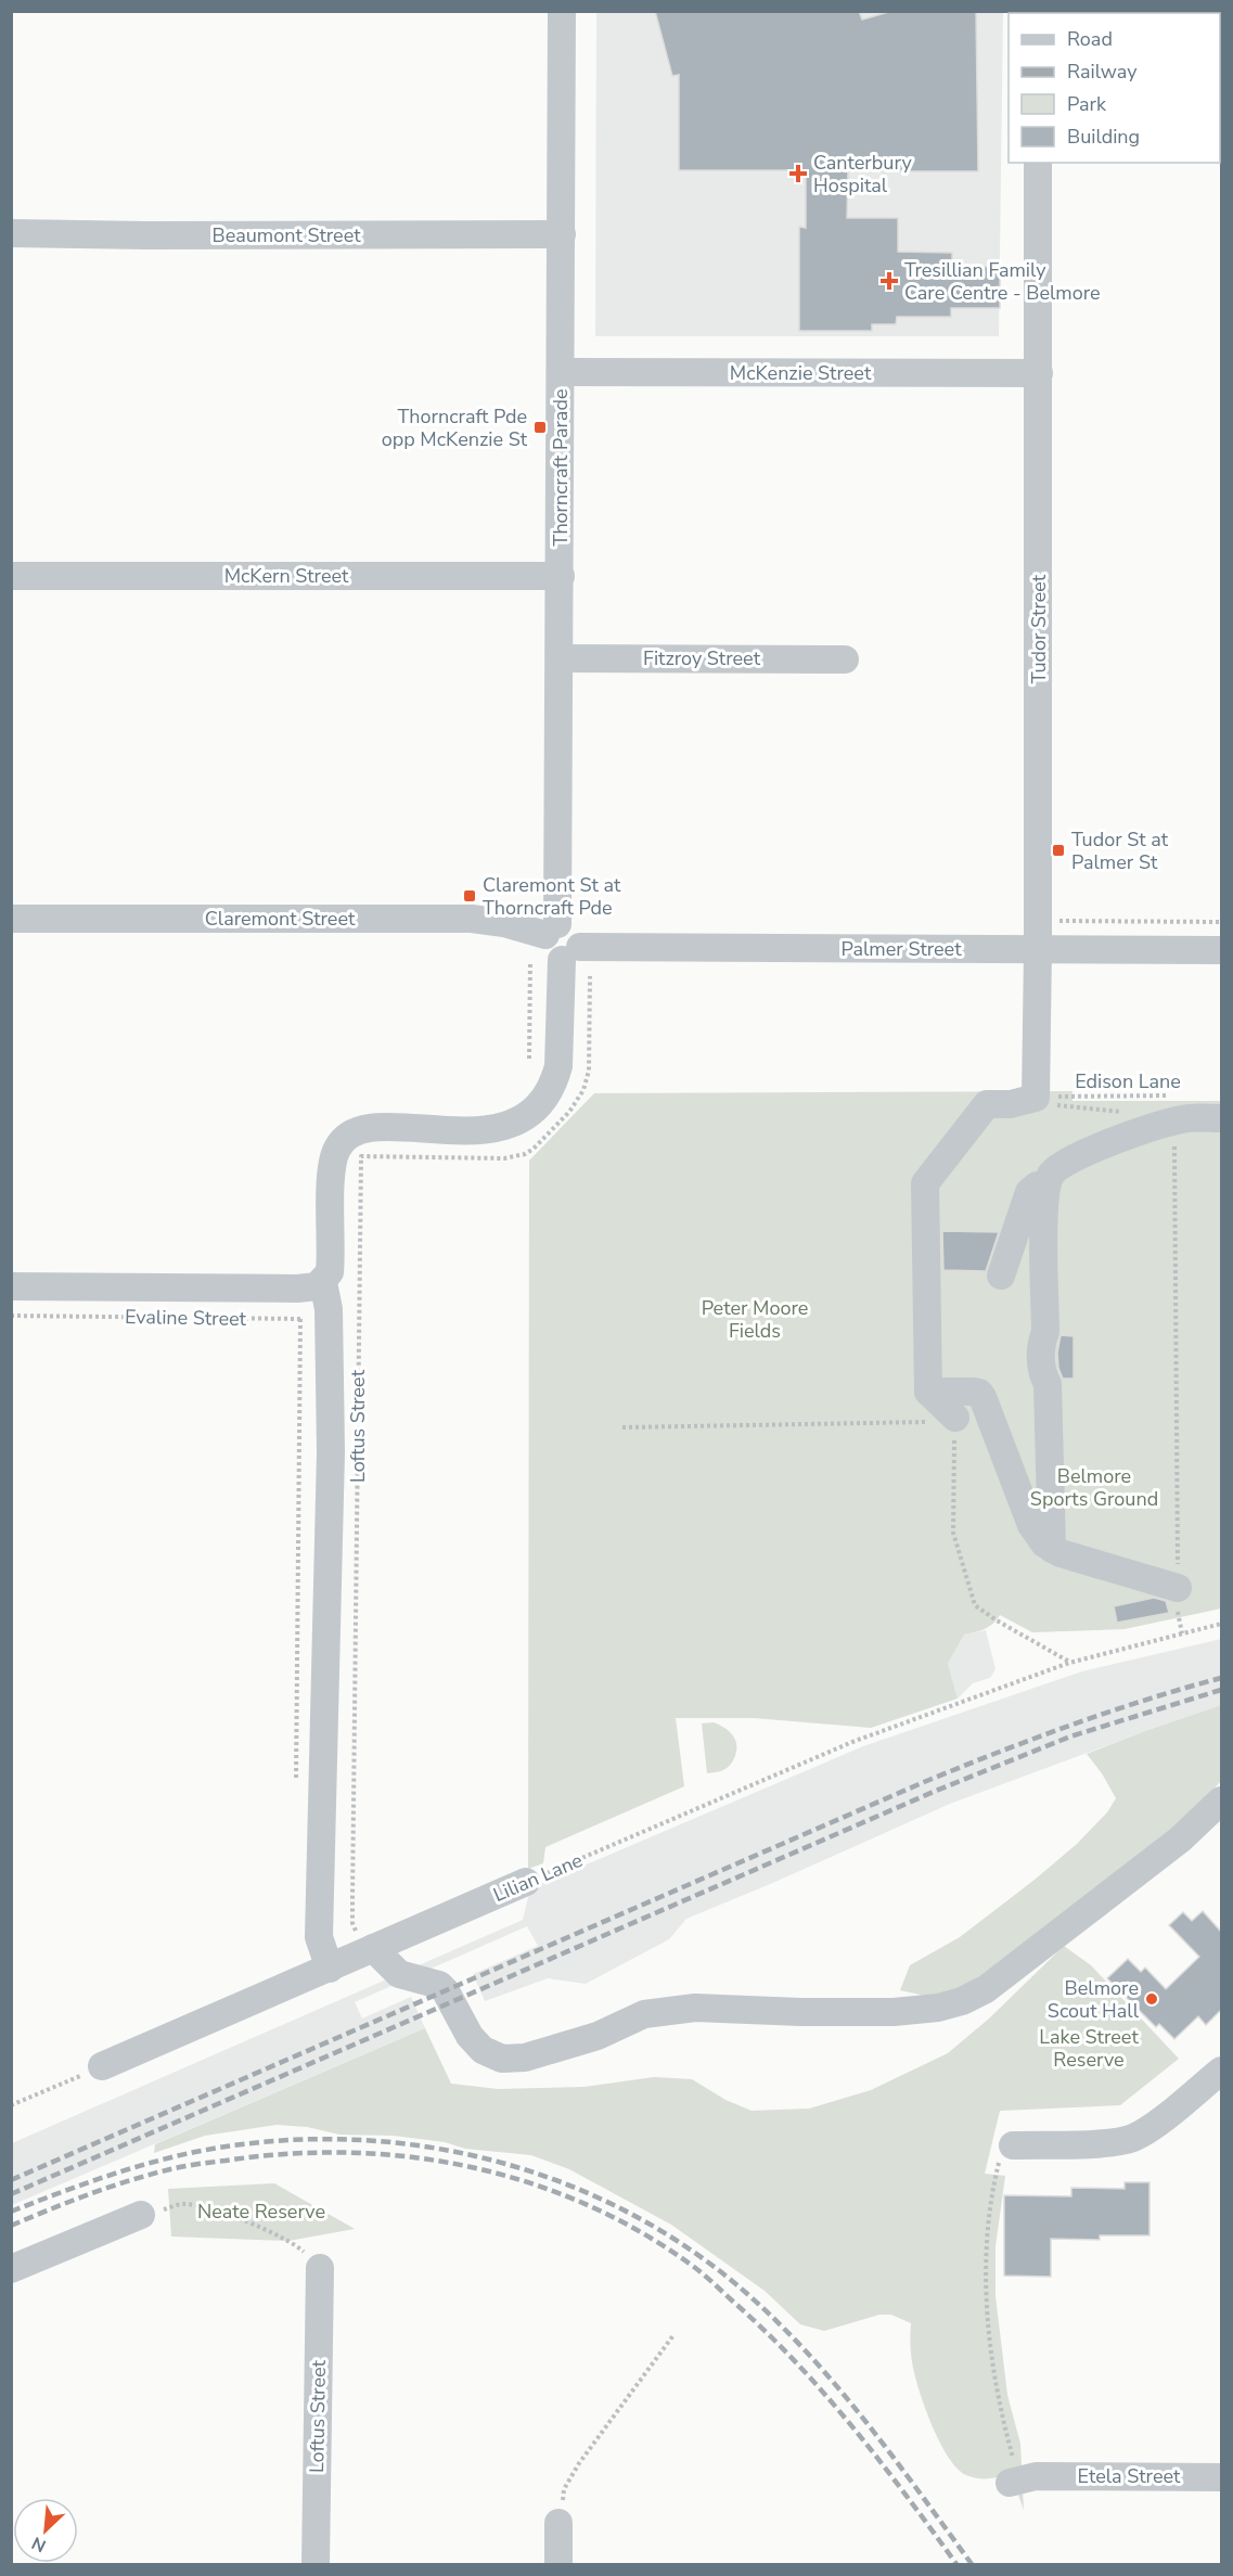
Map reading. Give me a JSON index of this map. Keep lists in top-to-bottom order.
{
  "streets": {
    "street": [
      "Beaumont Street",
      "McKenzie Street",
      "Thorncraft Parade",
      "McKern Street",
      "Tudor Street",
      "Fitzroy Street",
      "Claremont Street",
      "Palmer Street",
      "Evaline Street",
      "Loftus Street",
      "Lilian Lane",
      "Etela Street"
    ],
    "path": ["Edison Lane"]
  },
  "crossings": [
    ["Beaumont Street", "Thorncraft Parade"],
    ["McKenzie Street", "Thorncraft Parade"],
    ["McKenzie Street", "Tudor Street"],
    ["Thorncraft Parade", "McKern Street"],
    ["Thorncraft Parade", "Fitzroy Street"],
    ["Thorncraft Parade", "Claremont Street"],
    ["Tudor Street", "Palmer Street"],
    ["Tudor Street", "Edison Lane"],
    ["Palmer Street", "Loftus Street"],
    ["Evaline Street", "Loftus Street"],
    ["Loftus Street", "Lilian Lane"]
  ],
  "parks": [
    "Peter Moore Fields",
    "Belmore Sports Ground",
    "Lake Street Reserve",
    "Neate Reserve"
  ],
  "places": {
    "health": ["Canterbury Hospital", "Tresillian Family Care Centre - Belmore"],
    "transit": ["Thorncraft Pde opp McKenzie St", "Tudor St at Palmer St", "Claremont St at Thorncraft Pde"],
    "other": ["Belmore Scout Hall"]
  },
  "legend": [
    "Road",
    "Railway",
    "Park",
    "Building"
  ],
  "north": "bottom left"
}
